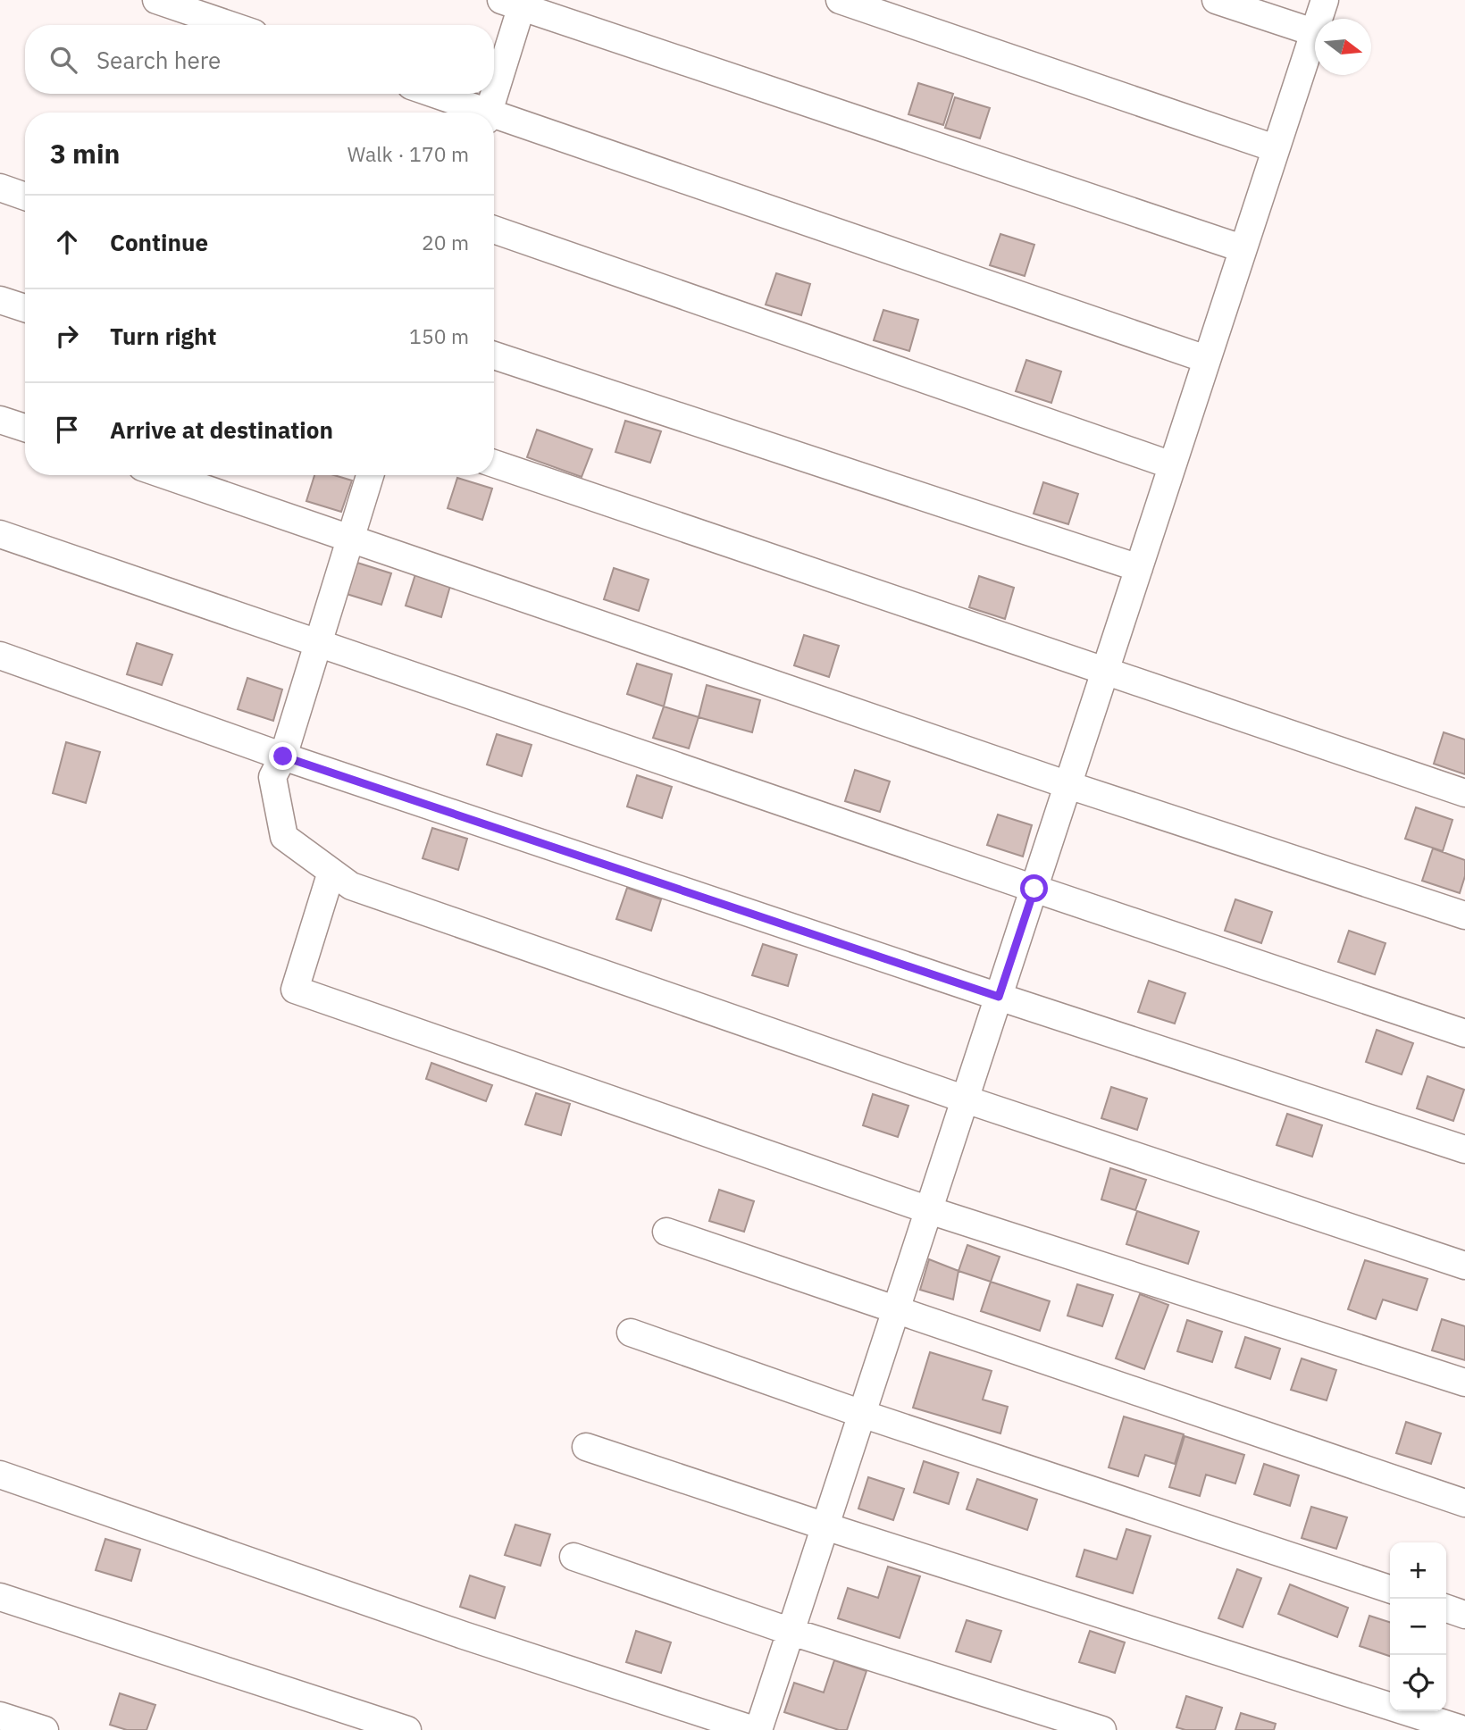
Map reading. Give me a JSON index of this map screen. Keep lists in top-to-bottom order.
{
  "north": "right",
  "page": {
    "search": "Search here",
    "heading": ["3 min", "Walk · 170 m"],
    "list": [
      ["Continue", "20 m"],
      ["Turn right", "150 m"],
      "Arrive at destination"
    ],
    "map_buttons": ["+", "−"]
  }
}
